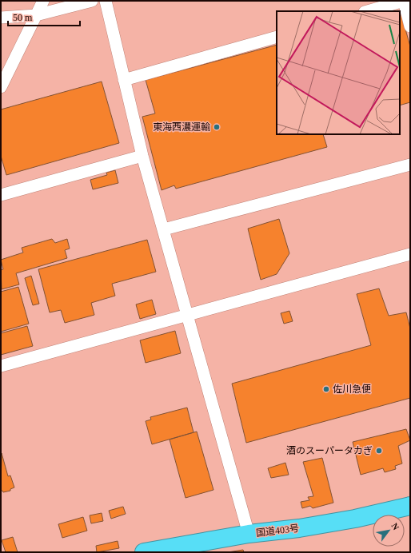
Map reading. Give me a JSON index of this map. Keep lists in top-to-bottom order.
{
  "streets": {
    "highway": ["国道403号"]
  },
  "places": ["東海西濃運輸", "佐川急便", "酒のスーパータカぎ"],
  "scale_bar": "50 m",
  "north": "top right"
}
